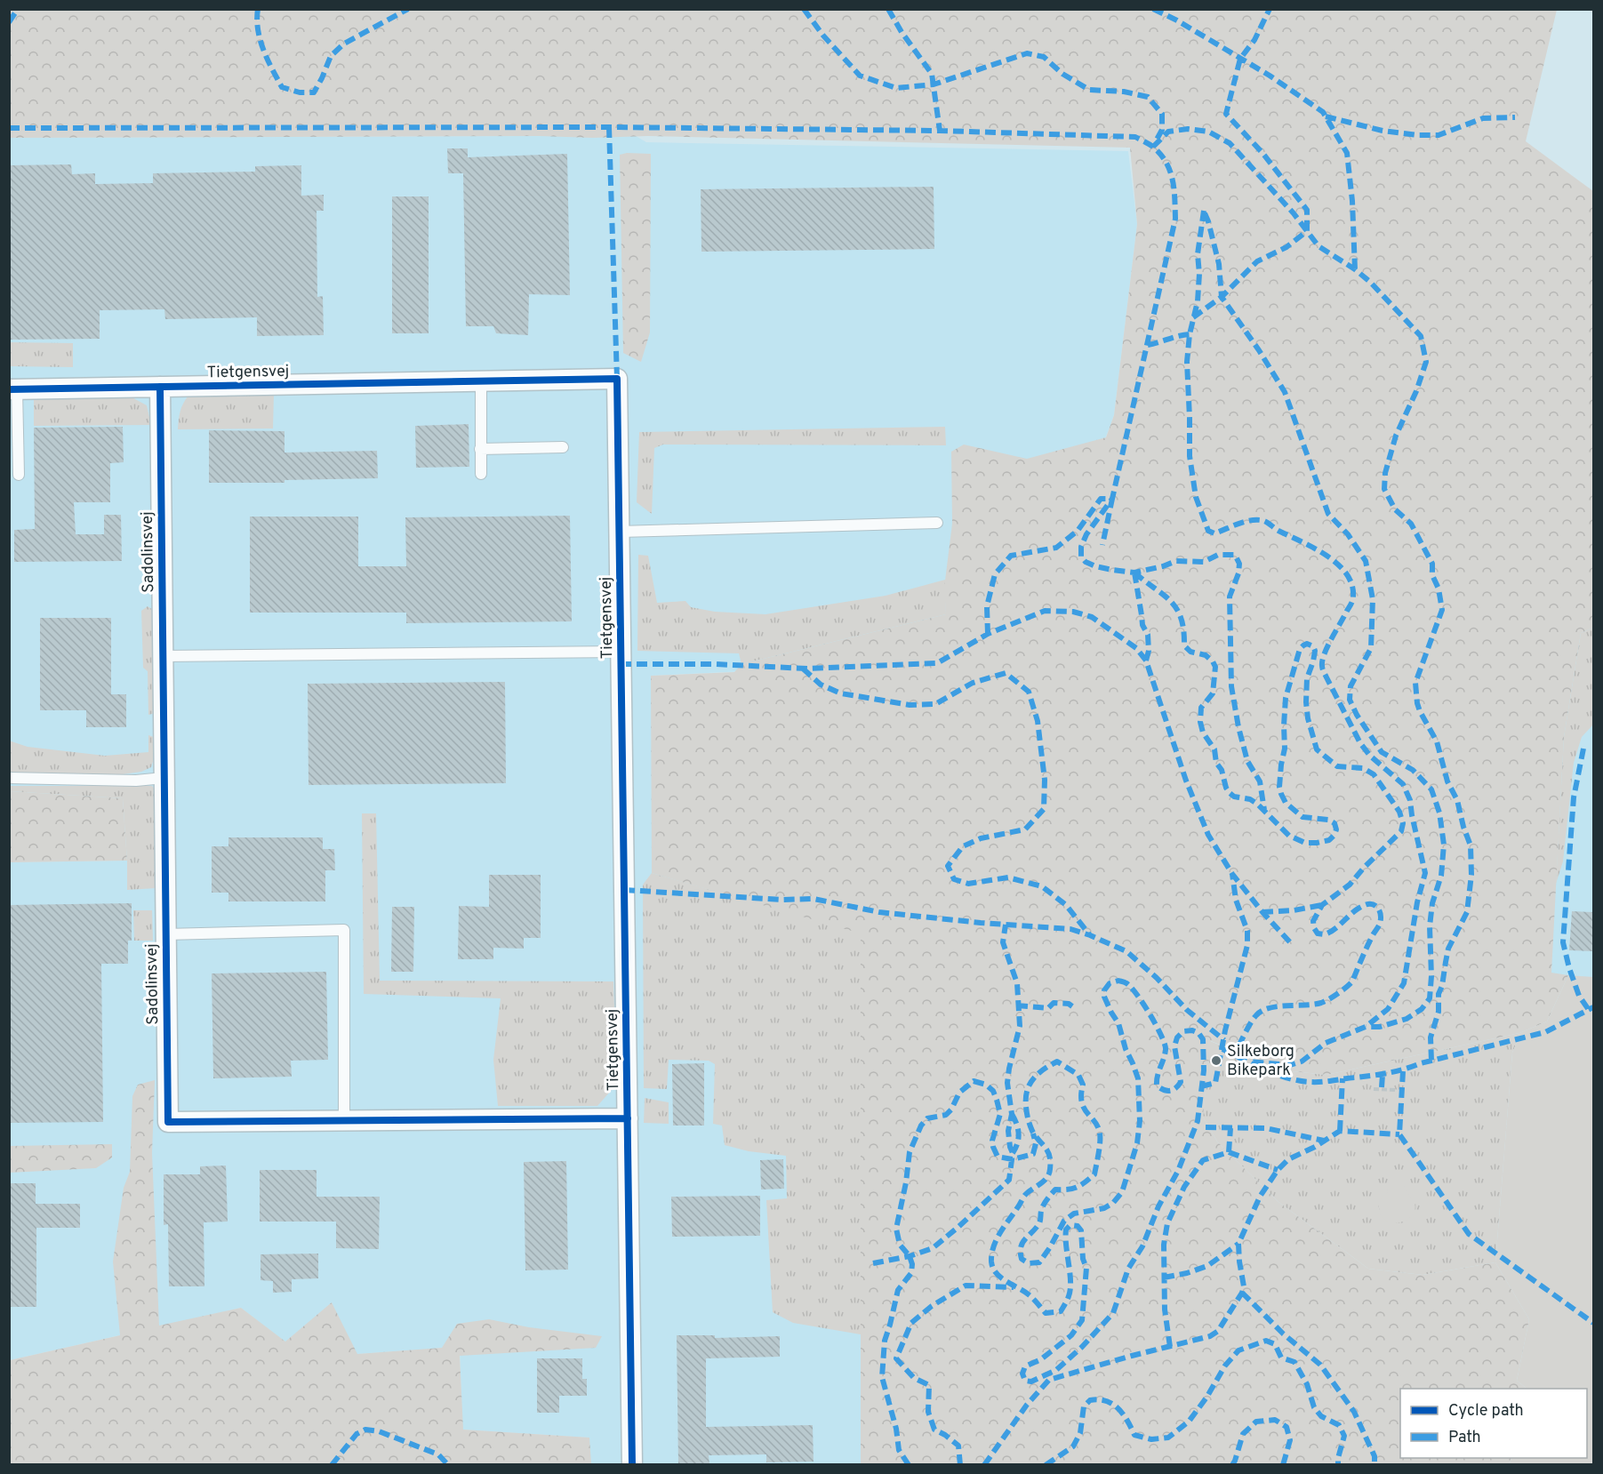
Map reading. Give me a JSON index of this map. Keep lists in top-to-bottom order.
{
  "streets": {
    "street": ["Tietgensvej", "Sadolinsvej"]
  },
  "crossings": [
    ["Tietgensvej", "Sadolinsvej"]
  ],
  "places": ["Silkeborg Bikepark"],
  "legend": ["Cycle path", "Path"]
}
